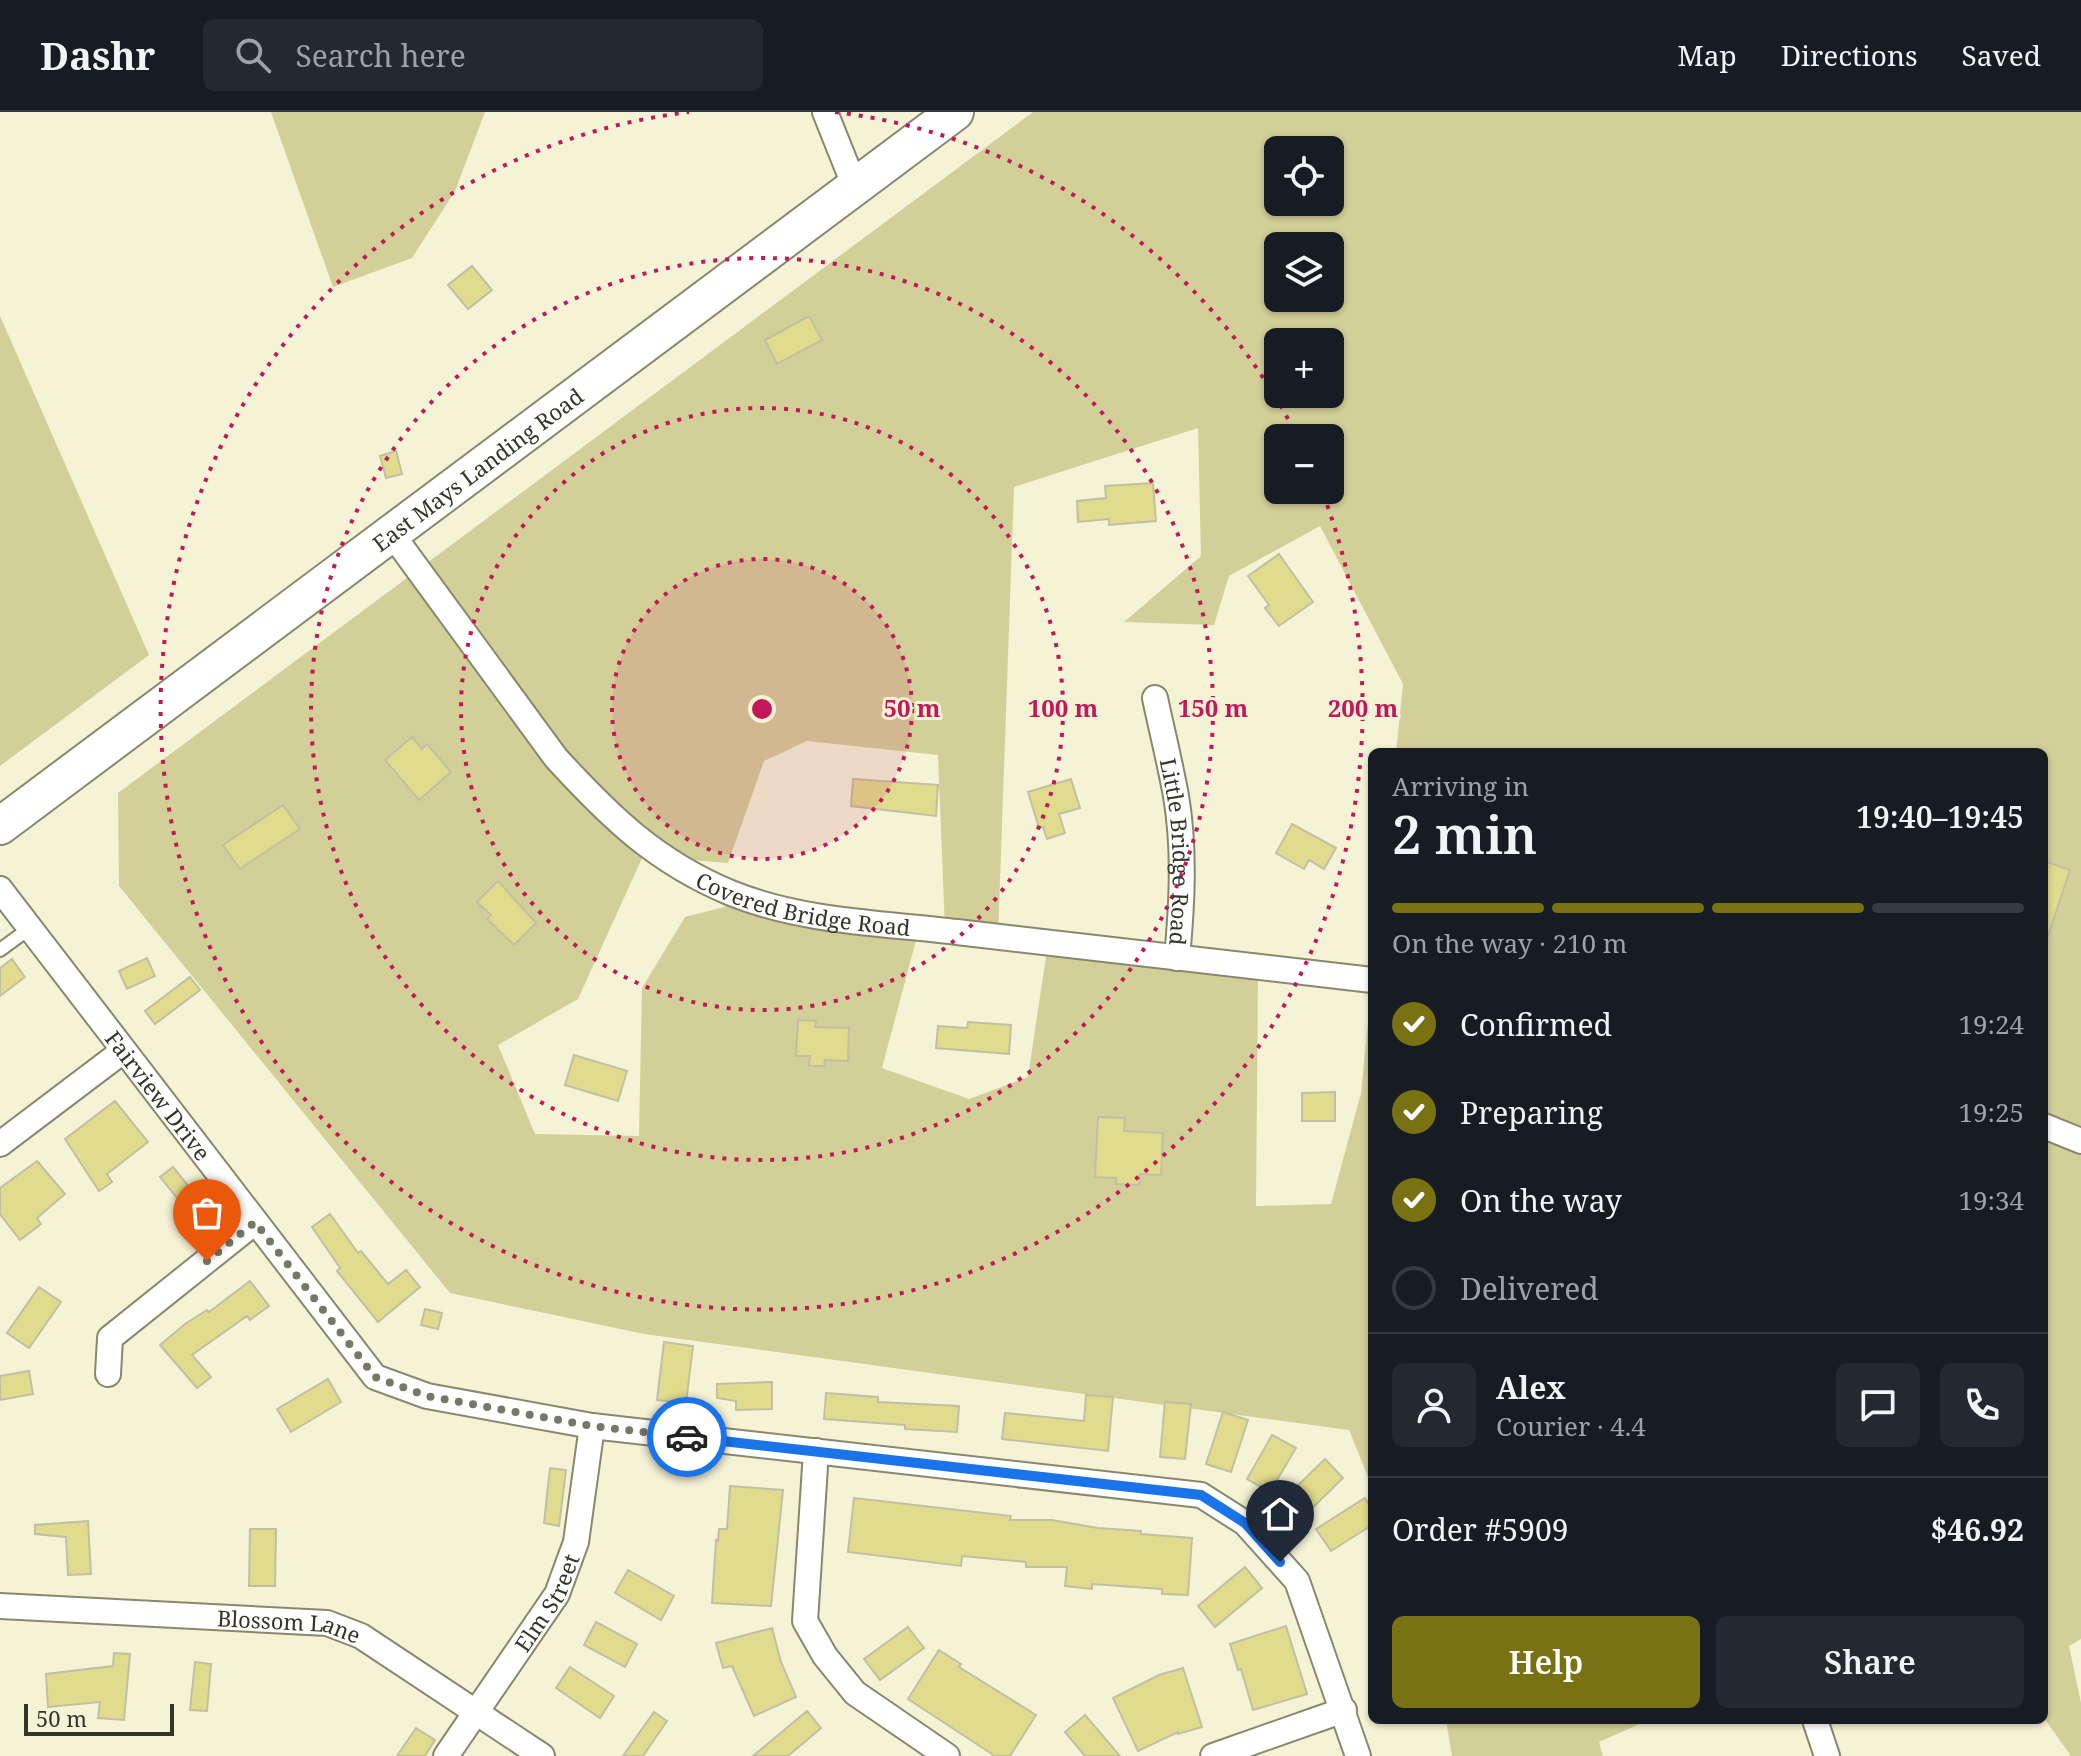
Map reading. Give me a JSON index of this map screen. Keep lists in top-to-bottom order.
{
  "streets": {
    "main road": ["East Mays Landing Road"],
    "street": [
      "Little Bridge Road",
      "Covered Bridge Road",
      "Fairview Drive",
      "Elm Street",
      "Blossom Lane"
    ]
  },
  "crossings": [
    ["East Mays Landing Road", "Covered Bridge Road"],
    ["Little Bridge Road", "Covered Bridge Road"],
    ["Fairview Drive", "Elm Street"],
    ["Elm Street", "Blossom Lane"]
  ],
  "scale_bar": "50 m",
  "page": {
    "header": "Dashr",
    "search": "Search here",
    "nav": ["Map", "Directions", "Saved"],
    "map_buttons": ["+", "−"],
    "heading": ["2 min", "Arriving in", "19:40–19:45"],
    "panel": [
      "Alex",
      "Courier · 4.4",
      "Order #5909",
      "$46.92"
    ],
    "bar": "On the way · 210 m",
    "list": [
      ["Confirmed", "19:24"],
      ["Preparing", "19:25"],
      ["On the way", "19:34"],
      "Delivered"
    ],
    "buttons": ["Help", "Share"],
    "scale": "50 m"
  },
  "rings": [
    "50 m",
    "100 m",
    "150 m",
    "200 m"
  ]
}
